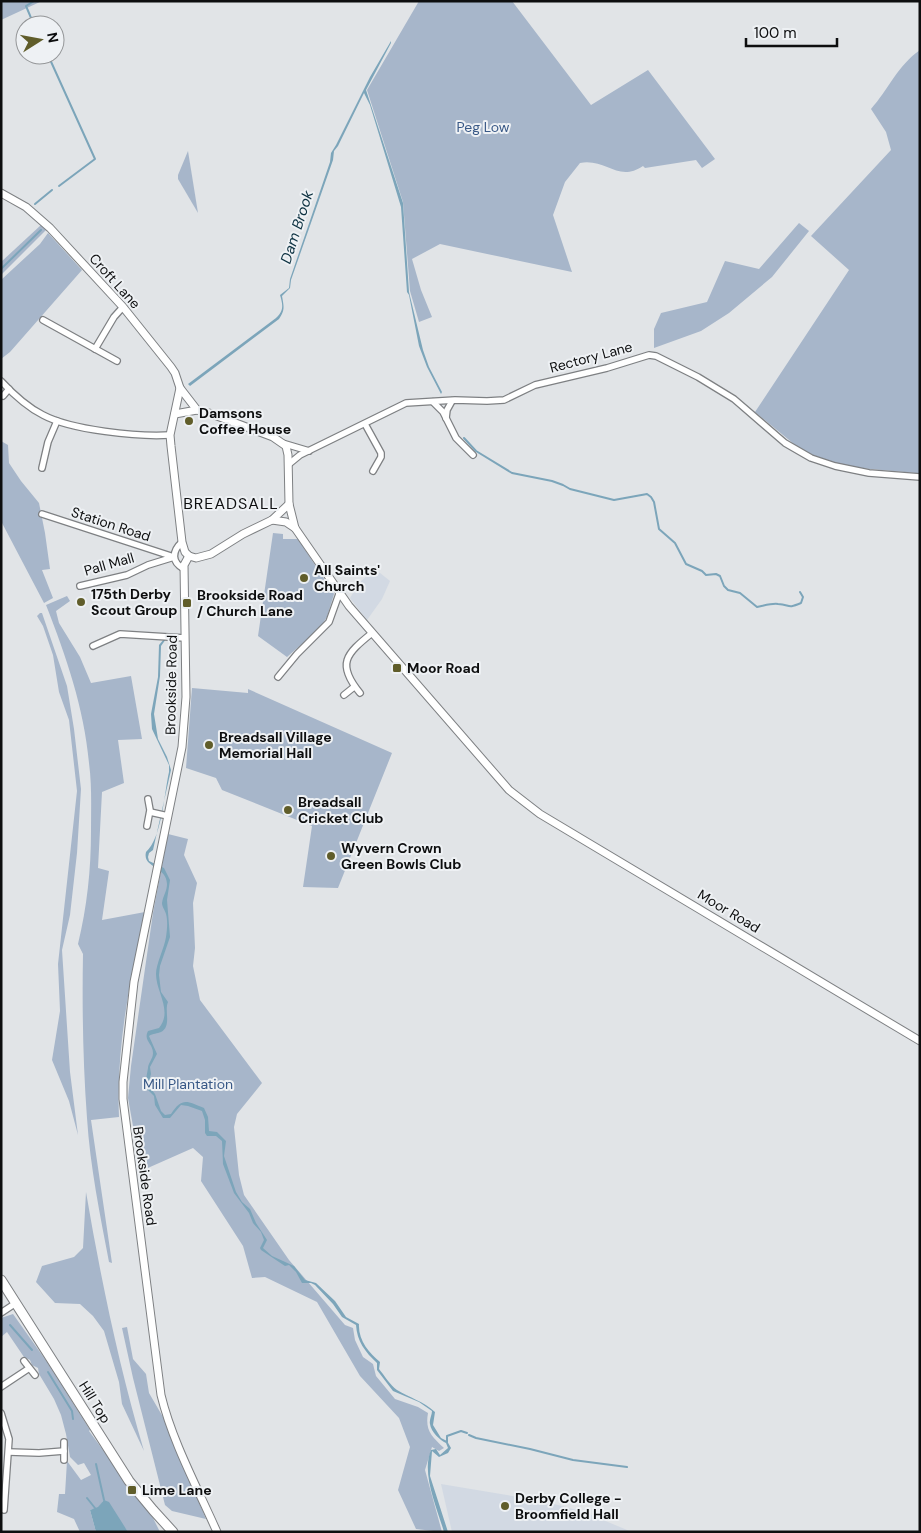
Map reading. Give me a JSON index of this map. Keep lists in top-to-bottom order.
{
  "streets": {
    "main road": ["Hill Top"],
    "street": [
      "Croft Lane",
      "Rectory Lane",
      "Station Road",
      "Pall Mall",
      "Brookside Road",
      "Moor Road"
    ]
  },
  "crossings": [
    ["Rectory Lane", "Moor Road"],
    ["Station Road", "Pall Mall"],
    ["Station Road", "Brookside Road"]
  ],
  "districts": ["BREADSALL"],
  "water": ["Dam Brook"],
  "parks": ["Peg Low", "Mill Plantation"],
  "places": {
    "other": [
      "Damsons Coffee House",
      "All Saints' Church",
      "175th Derby Scout Group",
      "Breadsall Village Memorial Hall",
      "Breadsall Cricket Club",
      "Wyvern Crown Green Bowls Club",
      "Derby College - Broomfield Hall"
    ],
    "transit": ["Brookside Road / Church Lane", "Moor Road", "Lime Lane"]
  },
  "scale_bar": "100 m",
  "north": "right"
}
